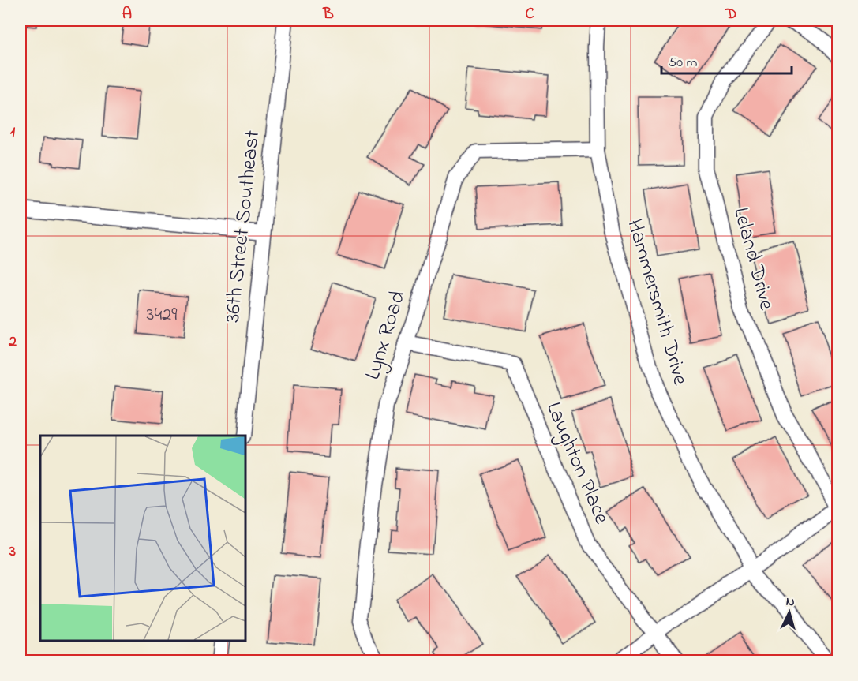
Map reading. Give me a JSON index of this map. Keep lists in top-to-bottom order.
{
  "streets": {
    "street": [
      "36th Street Southeast",
      "Leland Drive",
      "Hammersmith Drive",
      "Lynx Road",
      "Laughton Place"
    ]
  },
  "crossings": [
    ["Hammersmith Drive", "Lynx Road"],
    ["Lynx Road", "Laughton Place"]
  ],
  "house_numbers": ["3429"],
  "scale_bar": "50 m",
  "north": "top",
  "grid": {
    "columns": [
      "A",
      "B",
      "C",
      "D"
    ],
    "rows": ["1", "2", "3"]
  }
}
